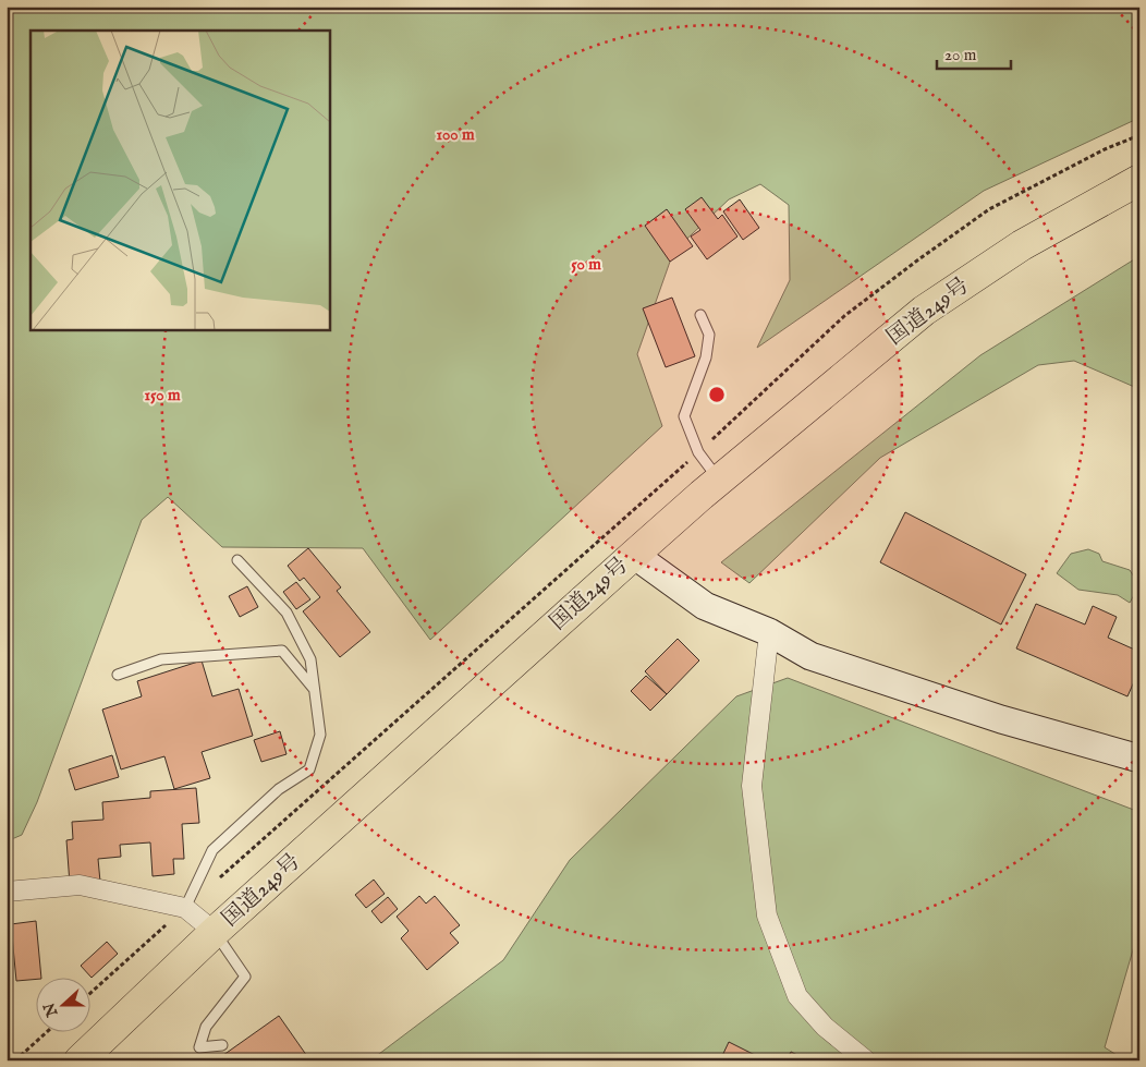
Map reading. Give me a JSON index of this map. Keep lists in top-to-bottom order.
{
  "streets": {
    "highway": ["国道249号"]
  },
  "scale_bar": "20 m",
  "north": "left",
  "rings": ["100 m", "50 m", "150 m"]
}
